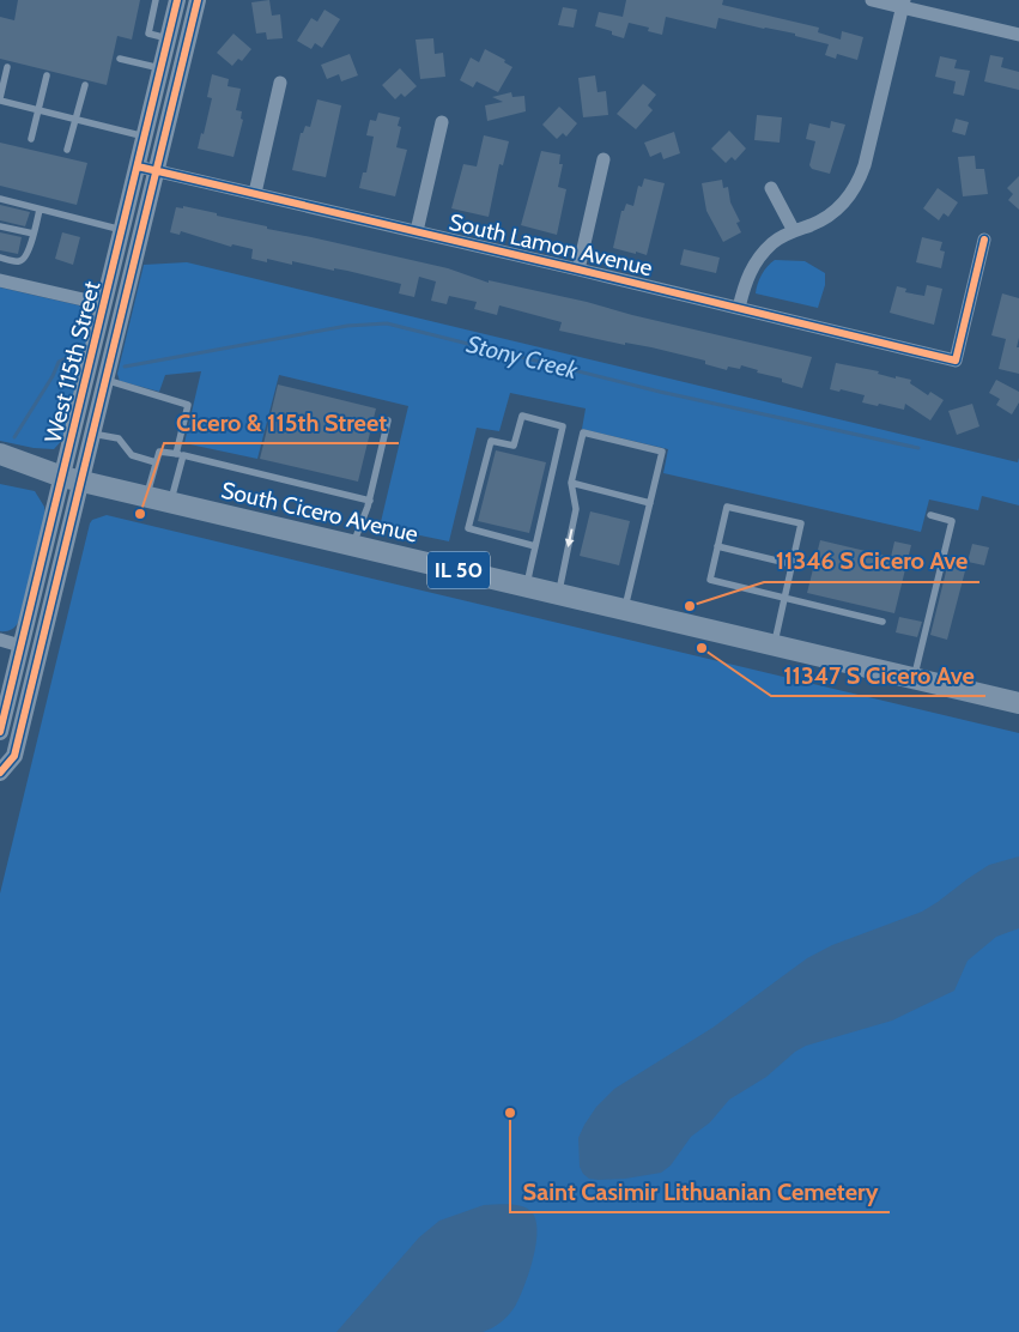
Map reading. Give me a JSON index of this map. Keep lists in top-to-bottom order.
{
  "streets": {
    "main road": ["South Cicero Avenue", "IL 50"],
    "street": ["South Lamon Avenue", "West 115th Street"]
  },
  "crossings": [
    ["South Lamon Avenue", "West 115th Street"],
    ["West 115th Street", "South Cicero Avenue"],
    ["West 115th Street", "IL 50"],
    ["South Cicero Avenue", "IL 50"]
  ],
  "water": ["Stony Creek"],
  "places": [
    "Cicero & 115th Street",
    "11346 S Cicero Ave",
    "11347 S Cicero Ave",
    "Saint Casimir Lithuanian Cemetery"
  ]
}
